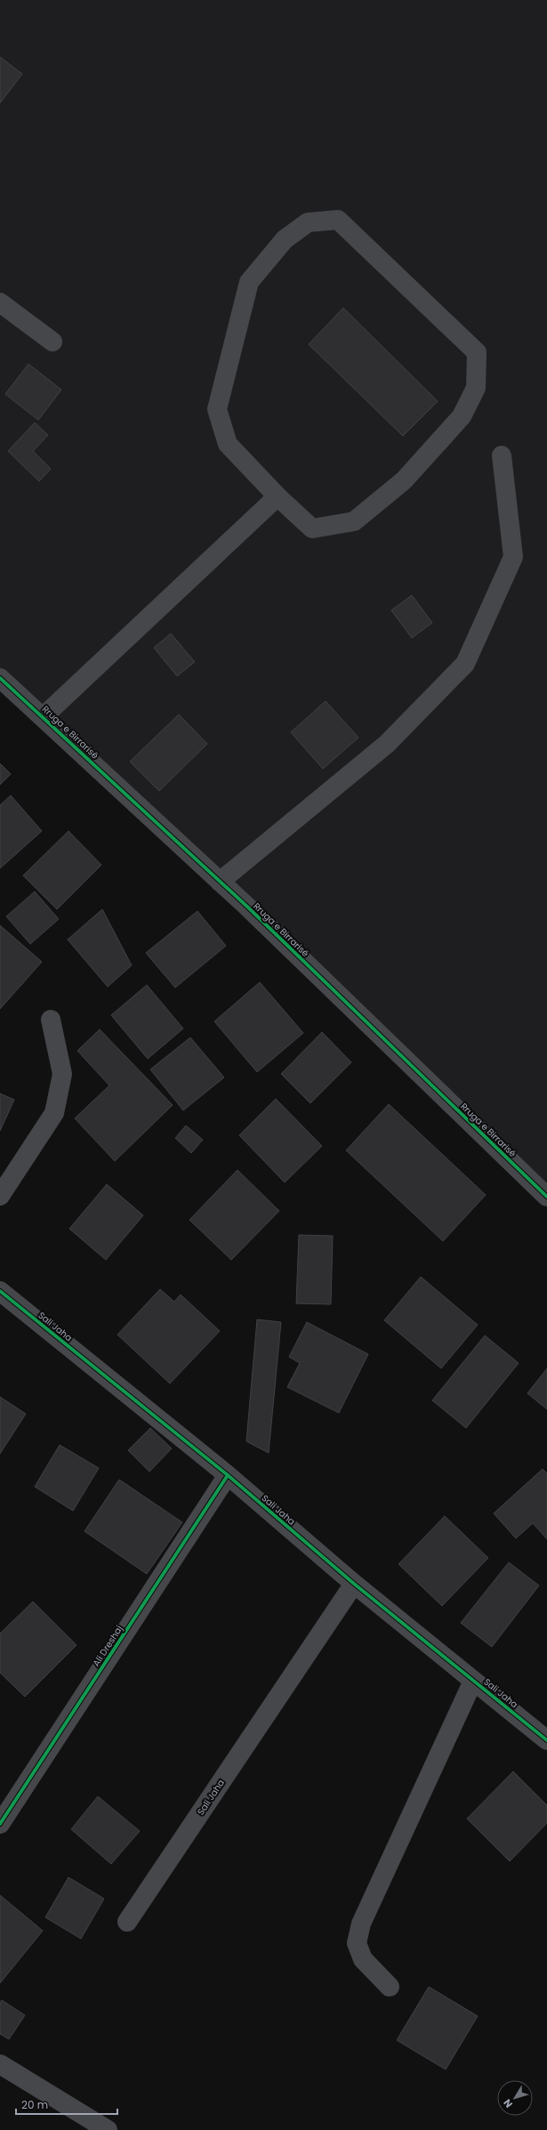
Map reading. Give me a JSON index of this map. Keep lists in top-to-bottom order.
{
  "streets": {
    "street": ["Rruga e Birrarisë", "Sali Jaha", "Ali Dreshaj"]
  },
  "crossings": [
    ["Sali Jaha", "Ali Dreshaj"]
  ],
  "scale_bar": "20 m",
  "north": "bottom left"
}
